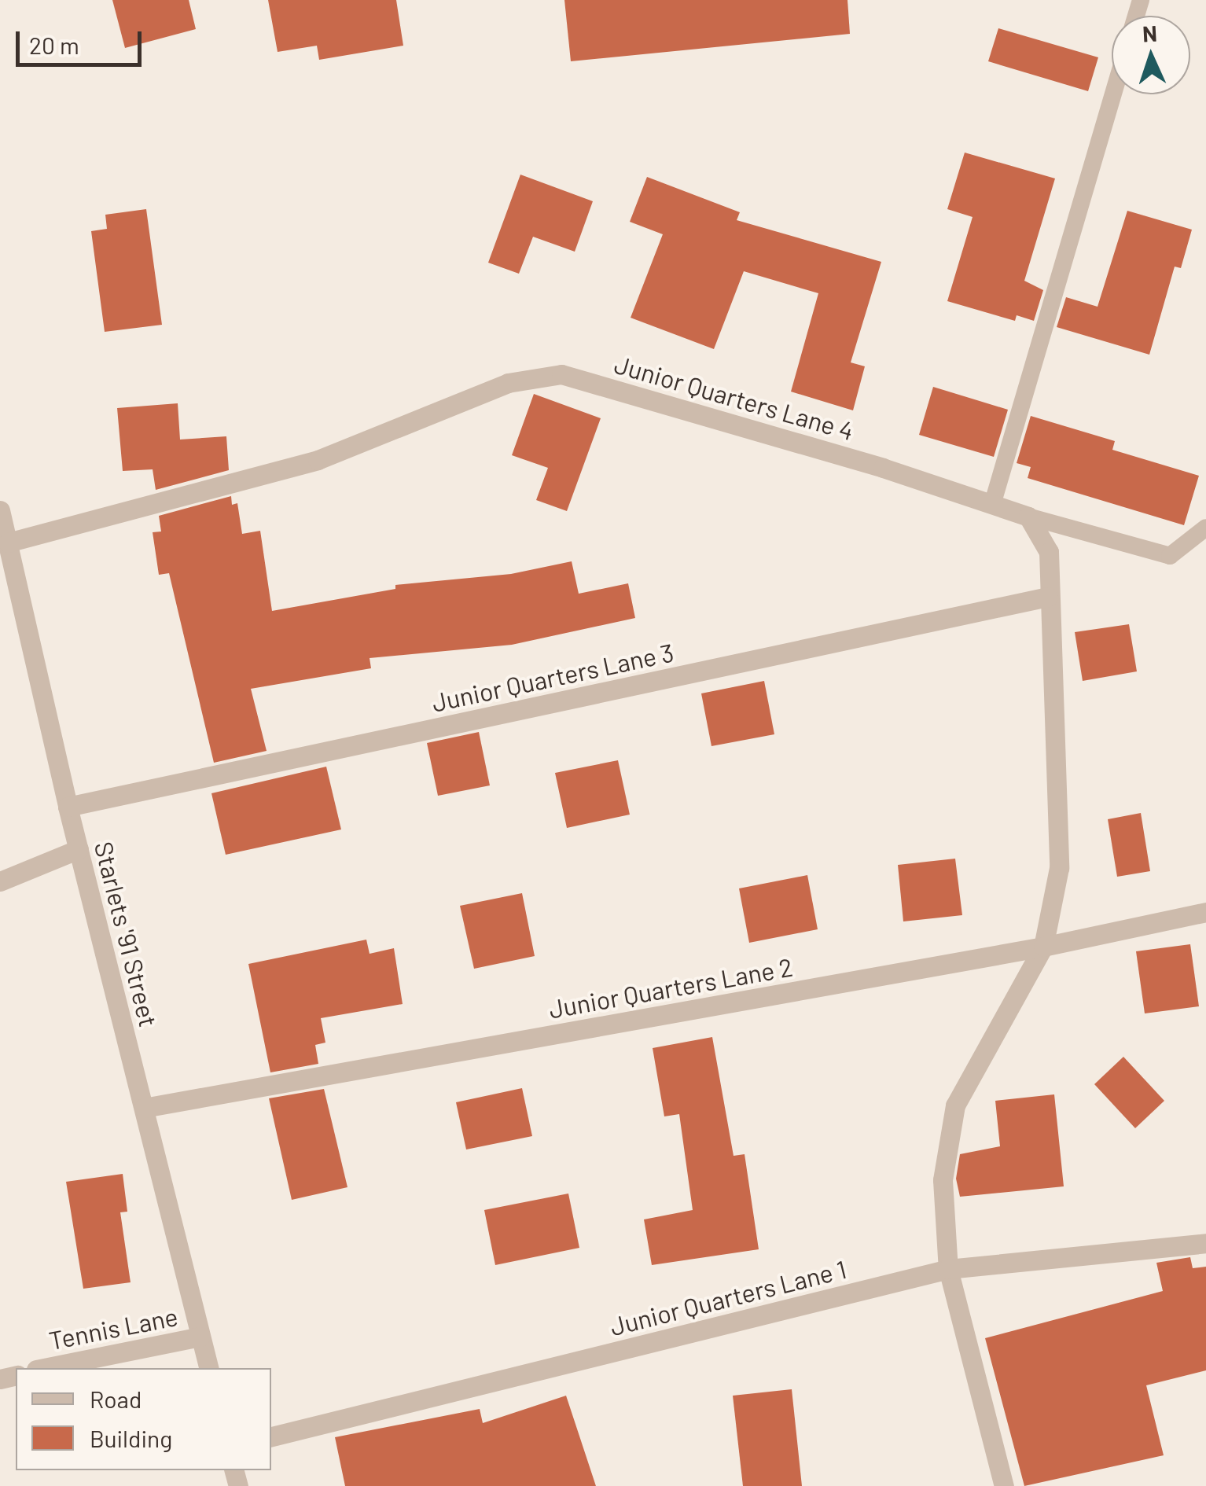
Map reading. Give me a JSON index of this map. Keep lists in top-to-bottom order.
{
  "streets": {
    "street": [
      "Junior Quarters Lane 4",
      "Junior Quarters Lane 3",
      "Starlets '91 Street",
      "Junior Quarters Lane 2",
      "Junior Quarters Lane 1",
      "Tennis Lane"
    ]
  },
  "crossings": [
    ["Junior Quarters Lane 4", "Starlets '91 Street"],
    ["Junior Quarters Lane 3", "Starlets '91 Street"],
    ["Starlets '91 Street", "Junior Quarters Lane 2"],
    ["Starlets '91 Street", "Tennis Lane"]
  ],
  "legend": ["Road", "Building"],
  "scale_bar": "20 m",
  "north": "top"
}
